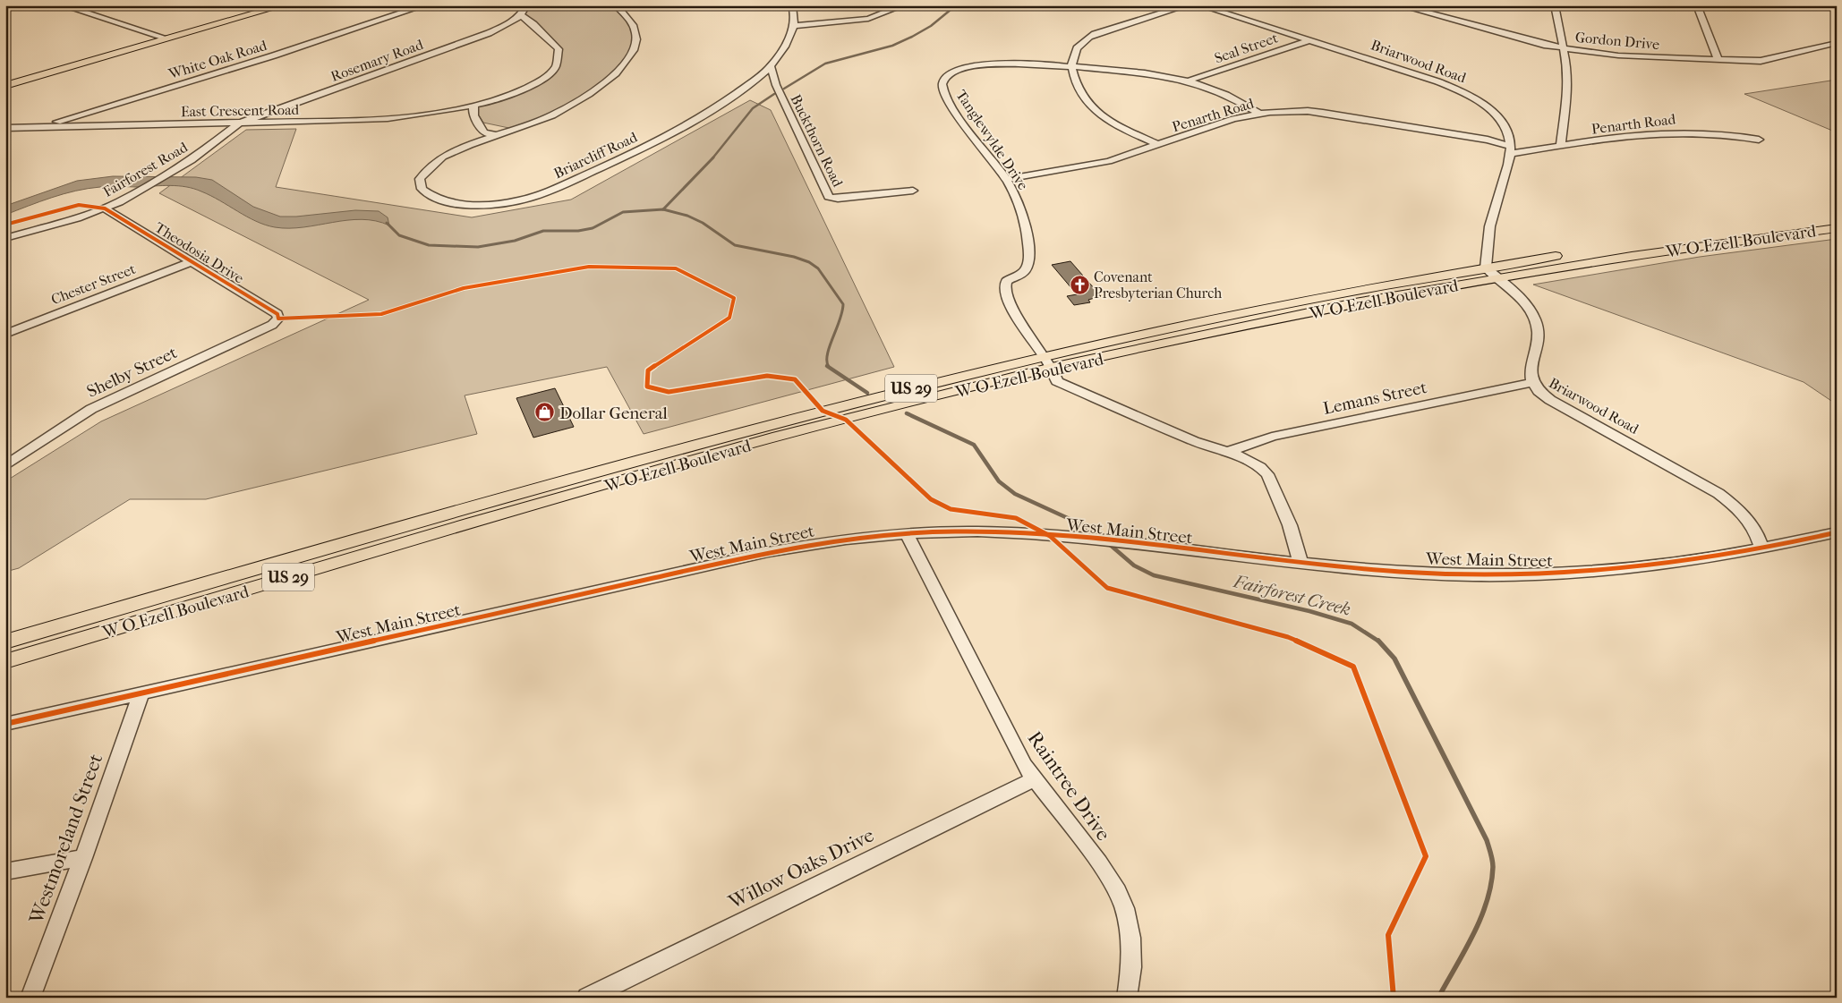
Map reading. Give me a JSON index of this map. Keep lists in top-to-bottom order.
{
  "streets": {
    "main road": ["W O Ezell Boulevard", "US 29"],
    "street": [
      "Gordon Drive",
      "Seal Street",
      "White Oak Road",
      "Rosemary Road",
      "Briarwood Road",
      "East Crescent Road",
      "Penarth Road",
      "Tanglewylde Drive",
      "Buckthorn Road",
      "Briarcliff Road",
      "Fairforest Road",
      "Theodosia Drive",
      "Chester Street",
      "Shelby Street",
      "Lemans Street",
      "West Main Street",
      "Raintree Drive",
      "Westmoreland Street",
      "Willow Oaks Drive"
    ]
  },
  "crossings": [
    ["Seal Street", "Briarwood Road"],
    ["Seal Street", "Tanglewylde Drive"],
    ["White Oak Road", "East Crescent Road"],
    ["Rosemary Road", "East Crescent Road"],
    ["Rosemary Road", "Fairforest Road"],
    ["Briarwood Road", "Penarth Road"],
    ["Briarwood Road", "W O Ezell Boulevard"],
    ["Briarwood Road", "Lemans Street"],
    ["Briarwood Road", "West Main Street"],
    ["East Crescent Road", "Fairforest Road"],
    ["Penarth Road", "Tanglewylde Drive"],
    ["Tanglewylde Drive", "W O Ezell Boulevard"],
    ["Buckthorn Road", "Briarcliff Road"],
    ["Fairforest Road", "Theodosia Drive"],
    ["Theodosia Drive", "Chester Street"],
    ["Theodosia Drive", "Shelby Street"],
    ["West Main Street", "Raintree Drive"],
    ["West Main Street", "Westmoreland Street"],
    ["Raintree Drive", "Willow Oaks Drive"]
  ],
  "water": ["Fairforest Creek"],
  "places": {
    "church": ["Covenant Presbyterian Church"],
    "shop": ["Dollar General"]
  }
}
